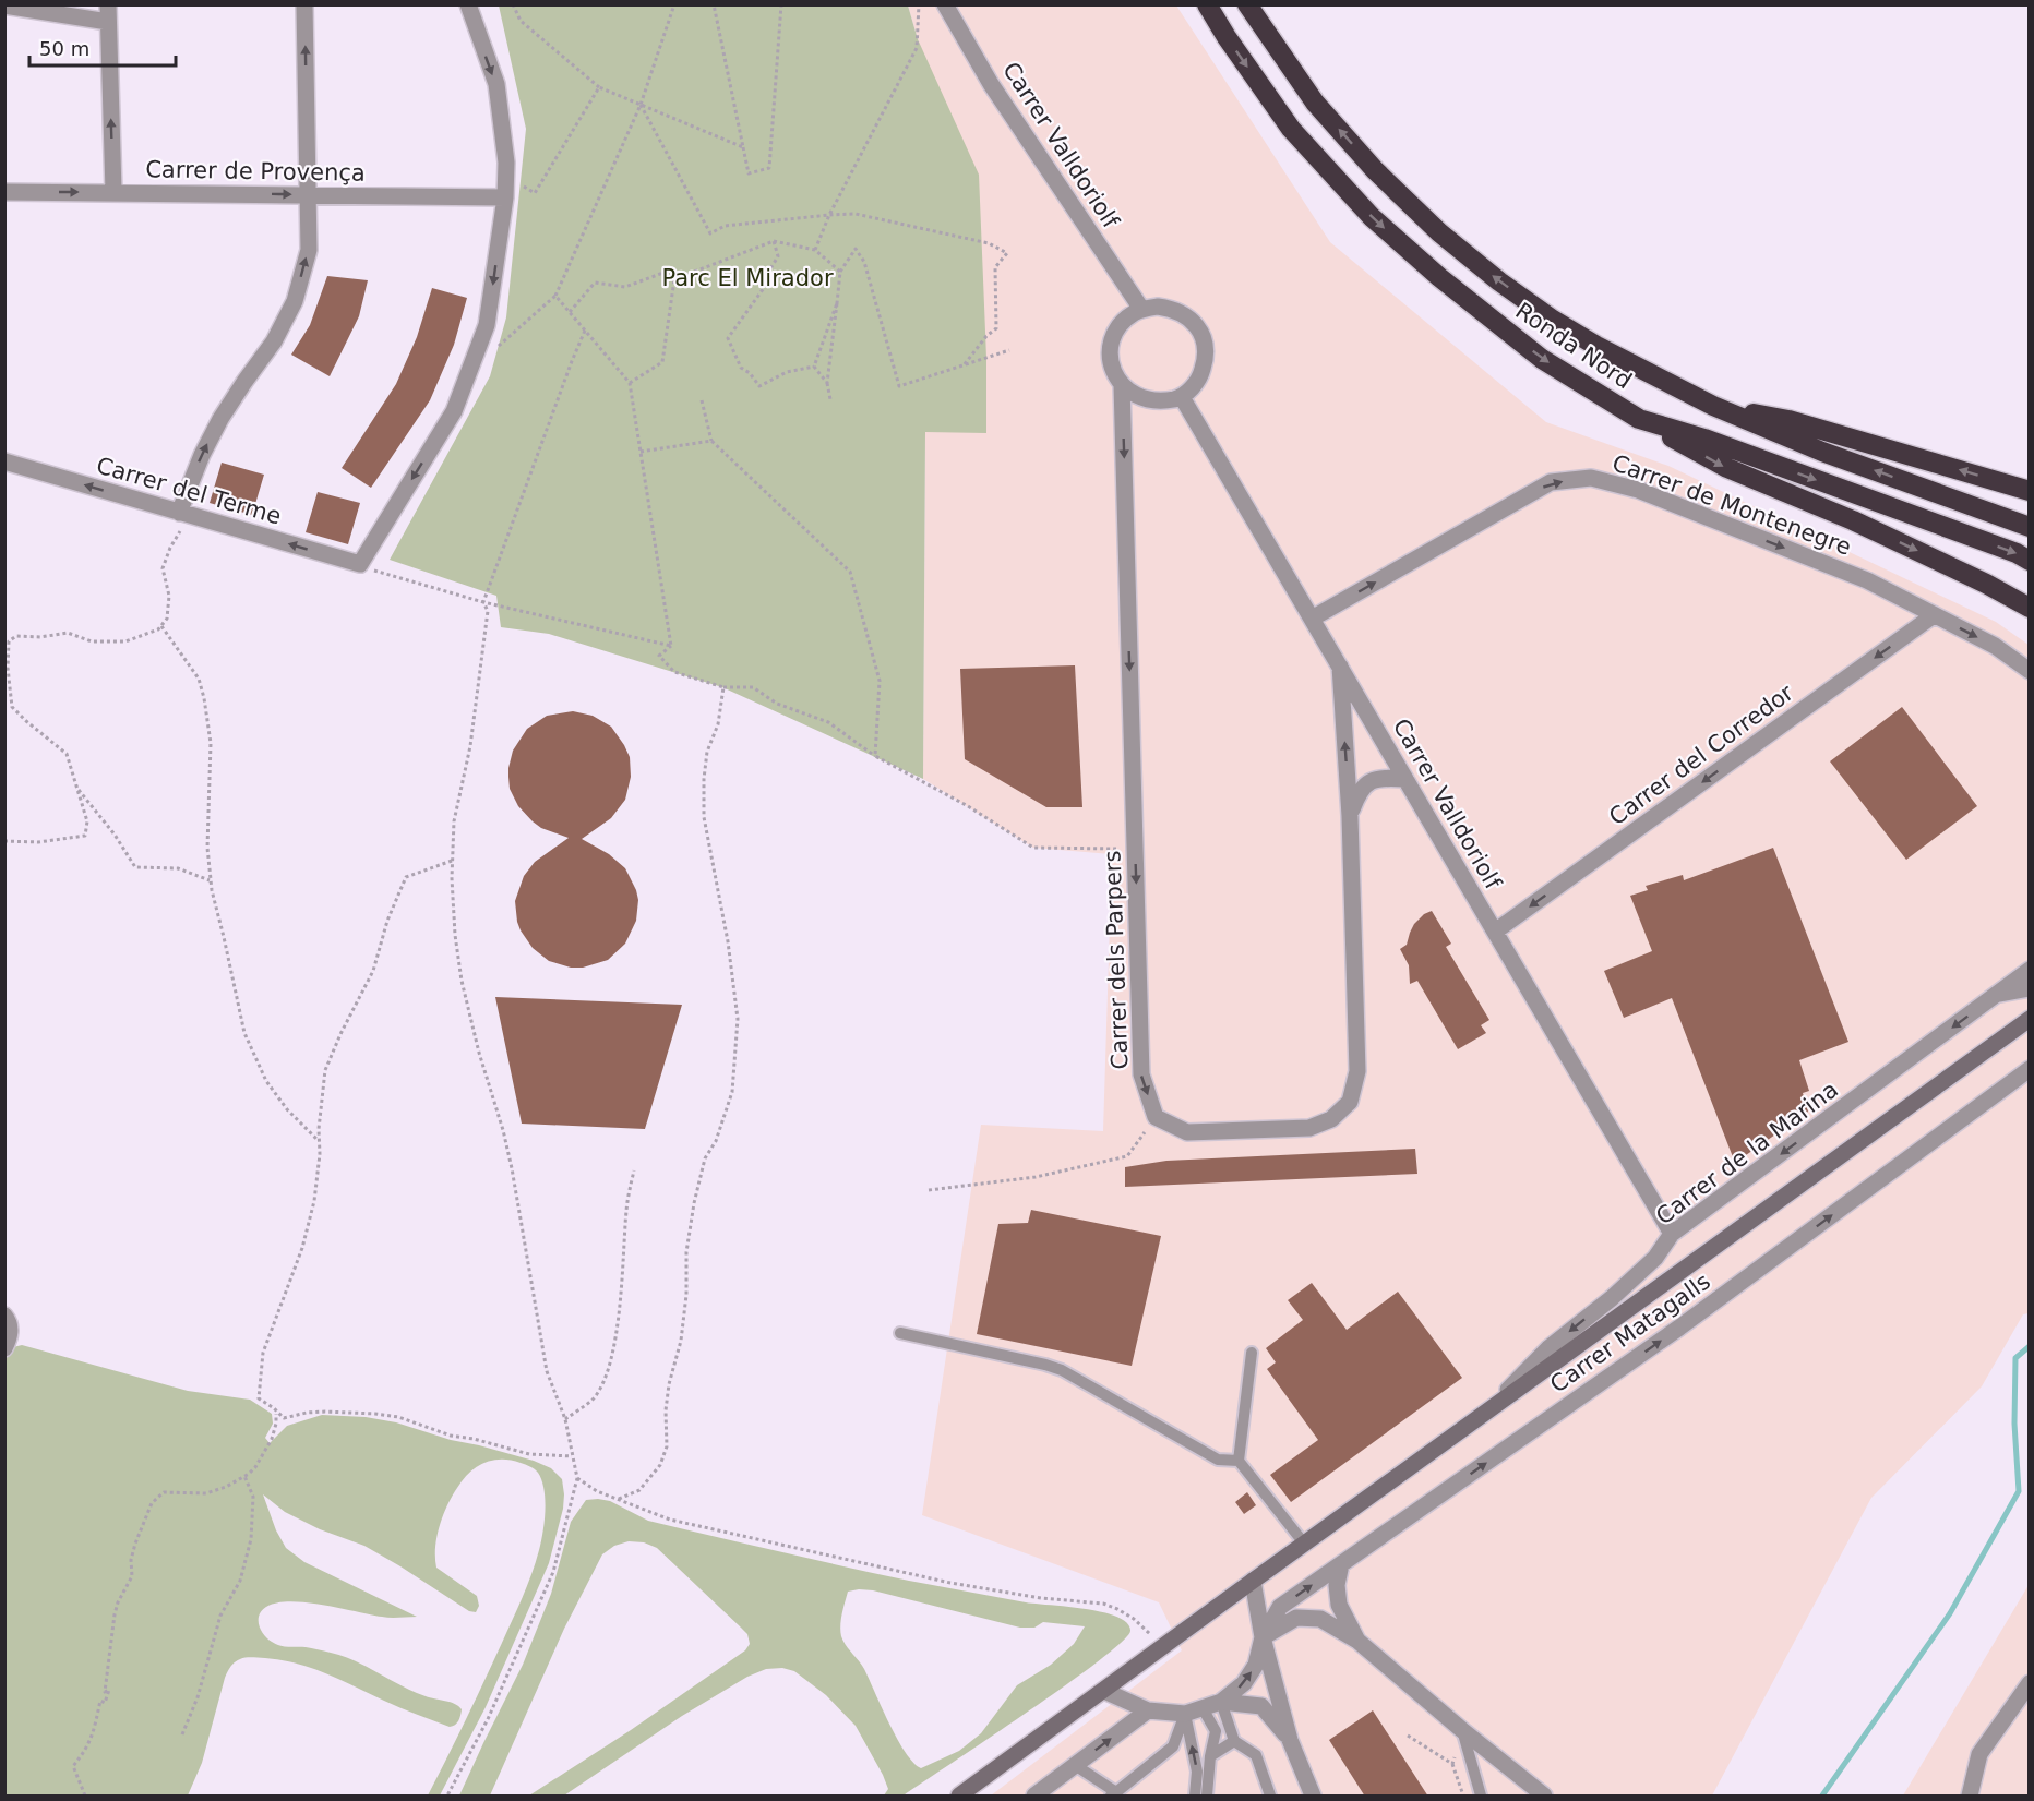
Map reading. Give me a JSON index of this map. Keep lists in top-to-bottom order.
{
  "streets": {
    "highway": ["Ronda Nord"],
    "street": [
      "Carrer Valldoriolf",
      "Carrer de Provença",
      "Carrer del Terme",
      "Carrer de Montenegre",
      "Carrer del Corredor",
      "Carrer dels Parpers",
      "Carrer de la Marina",
      "Carrer Matagalls"
    ]
  },
  "crossings": [
    ["Carrer Valldoriolf", "Carrer de Montenegre"],
    ["Carrer Valldoriolf", "Carrer del Corredor"],
    ["Carrer Valldoriolf", "Carrer dels Parpers"],
    ["Carrer Valldoriolf", "Carrer de la Marina"],
    ["Carrer de Montenegre", "Carrer del Corredor"]
  ],
  "one_way": [
    "Carrer de Provença",
    "Carrer del Terme",
    "Carrer de Montenegre",
    "Carrer del Corredor",
    "Carrer dels Parpers"
  ],
  "parks": ["Parc El Mirador"],
  "scale_bar": "50 m"
}
